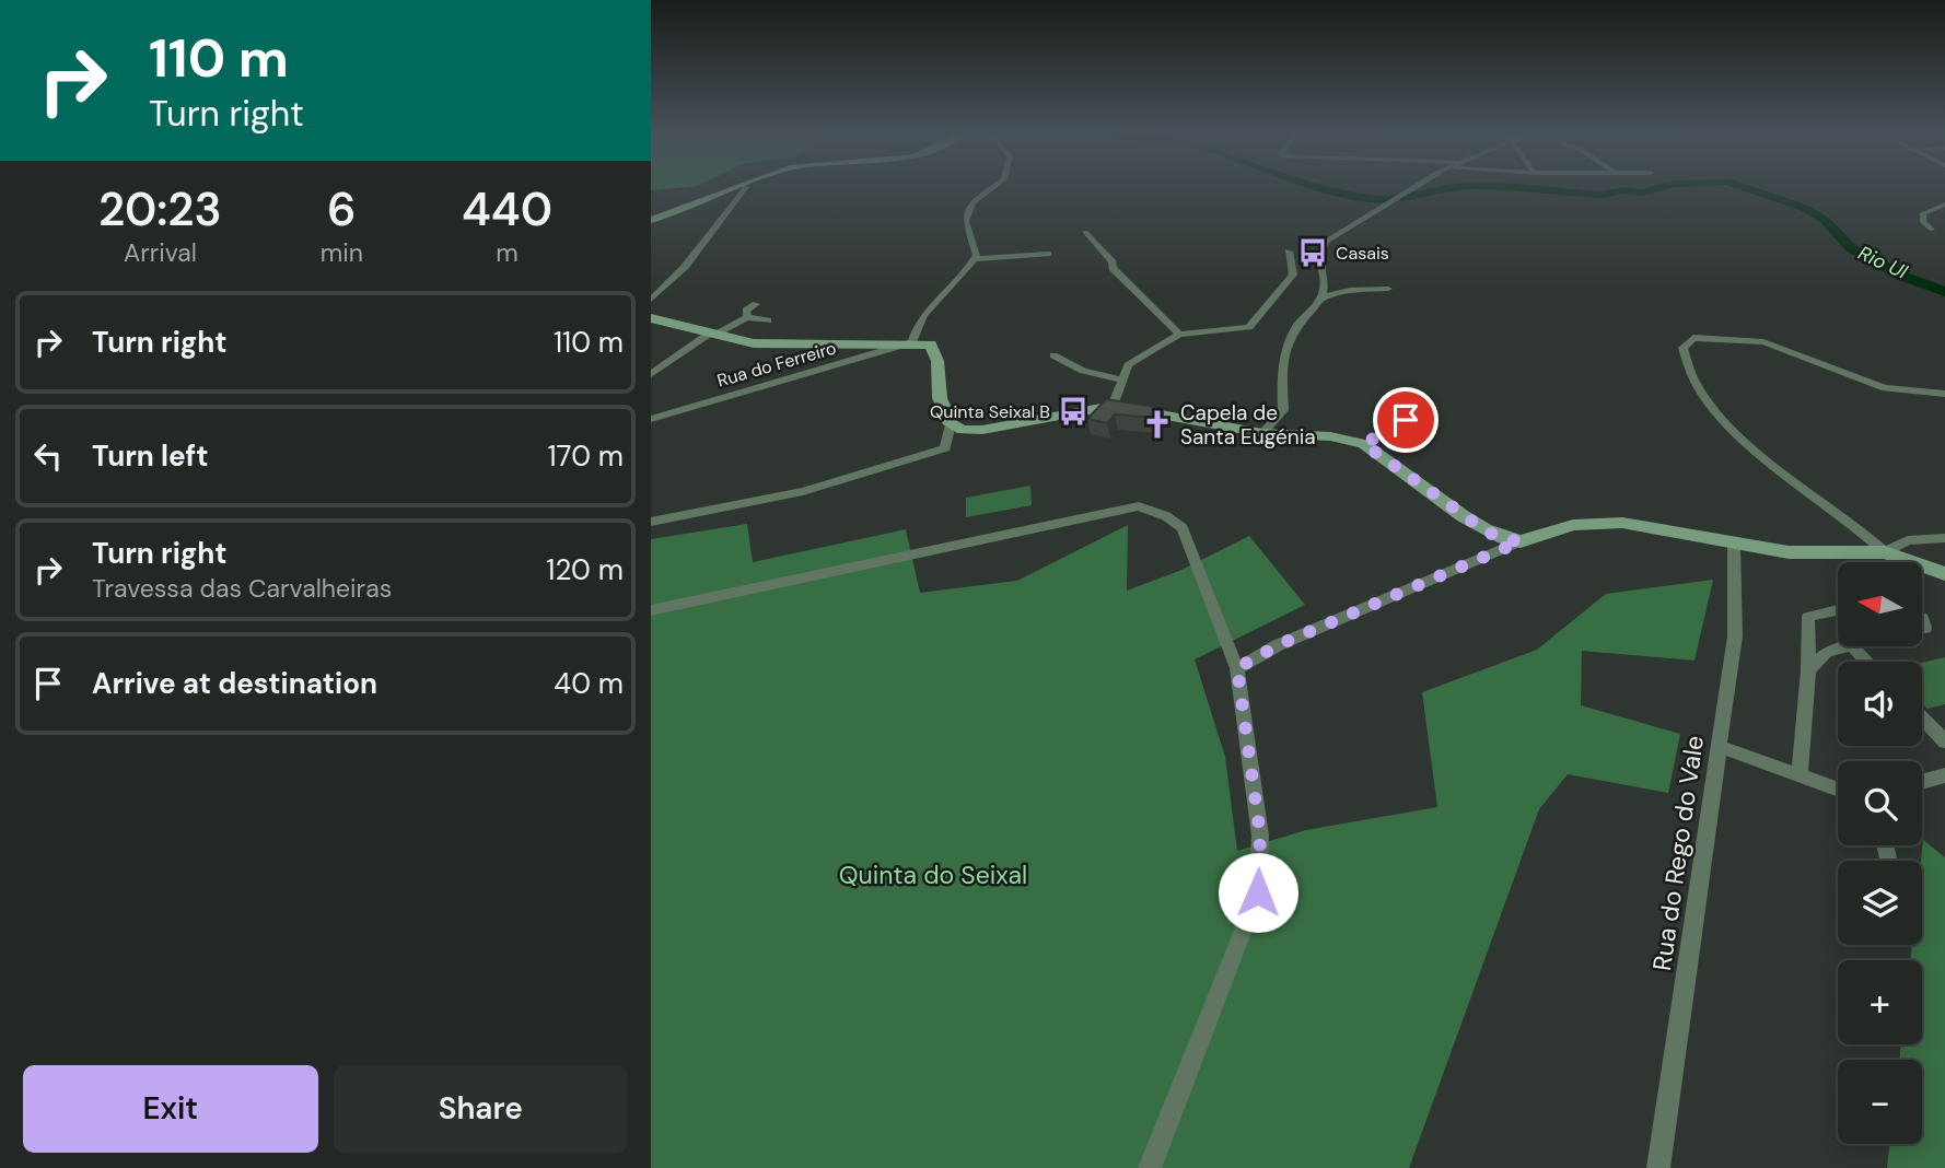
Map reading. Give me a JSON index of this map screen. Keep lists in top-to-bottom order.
{
  "streets": {
    "street": ["Rua do Ferreiro", "Rua do Rego do Vale"]
  },
  "water": ["Rio Ul"],
  "parks": ["Quinta do Seixal"],
  "places": {
    "bus stop": ["Casais", "Quinta Seixal B"],
    "church": ["Capela de Santa Eugénia"]
  },
  "north": "left",
  "page": {
    "turn": ["110 m", "Turn right"],
    "eta": [
      "20:23",
      "Arrival",
      "6",
      "min",
      "440",
      "m"
    ],
    "list": [
      {
        "name": "Turn right",
        "value": "110 m"
      },
      {
        "name": "Turn left",
        "value": "170 m"
      },
      {
        "name": "Turn right",
        "note": "Travessa das Carvalheiras",
        "value": "120 m"
      },
      {
        "name": "Arrive at destination",
        "value": "40 m"
      }
    ],
    "map_buttons": ["+", "−"],
    "buttons": ["Exit", "Share"]
  }
}
